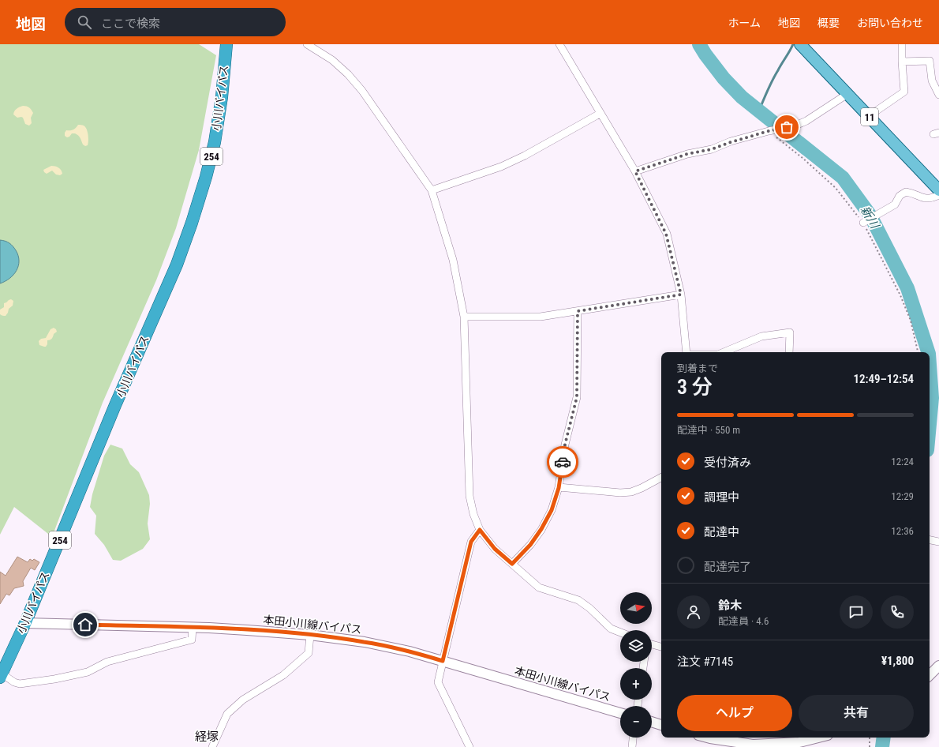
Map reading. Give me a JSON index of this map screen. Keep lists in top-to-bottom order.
{
  "streets": {
    "highway": ["小川バイパス", "254"],
    "main road": ["11", "本田小川線バイパス"]
  },
  "crossings": [
    ["小川バイパス", "本田小川線バイパス"]
  ],
  "districts": ["経塚"],
  "water": ["新川"],
  "north": "right",
  "page": {
    "header": "地図",
    "search": "ここで検索",
    "nav": [
      "ホーム",
      "地図",
      "概要",
      "お問い合わせ"
    ],
    "heading": ["3 分", "到着まで", "12:49–12:54"],
    "panel": [
      "鈴木",
      "配達員 · 4.6",
      "注文 #7145",
      "¥1,800"
    ],
    "bar": "配達中 · 550 m",
    "list": [
      ["受付済み", "12:24"],
      ["調理中", "12:29"],
      ["配達中", "12:36"],
      "配達完了"
    ],
    "map_buttons": ["+", "−"],
    "buttons": ["ヘルプ", "共有"]
  }
}
